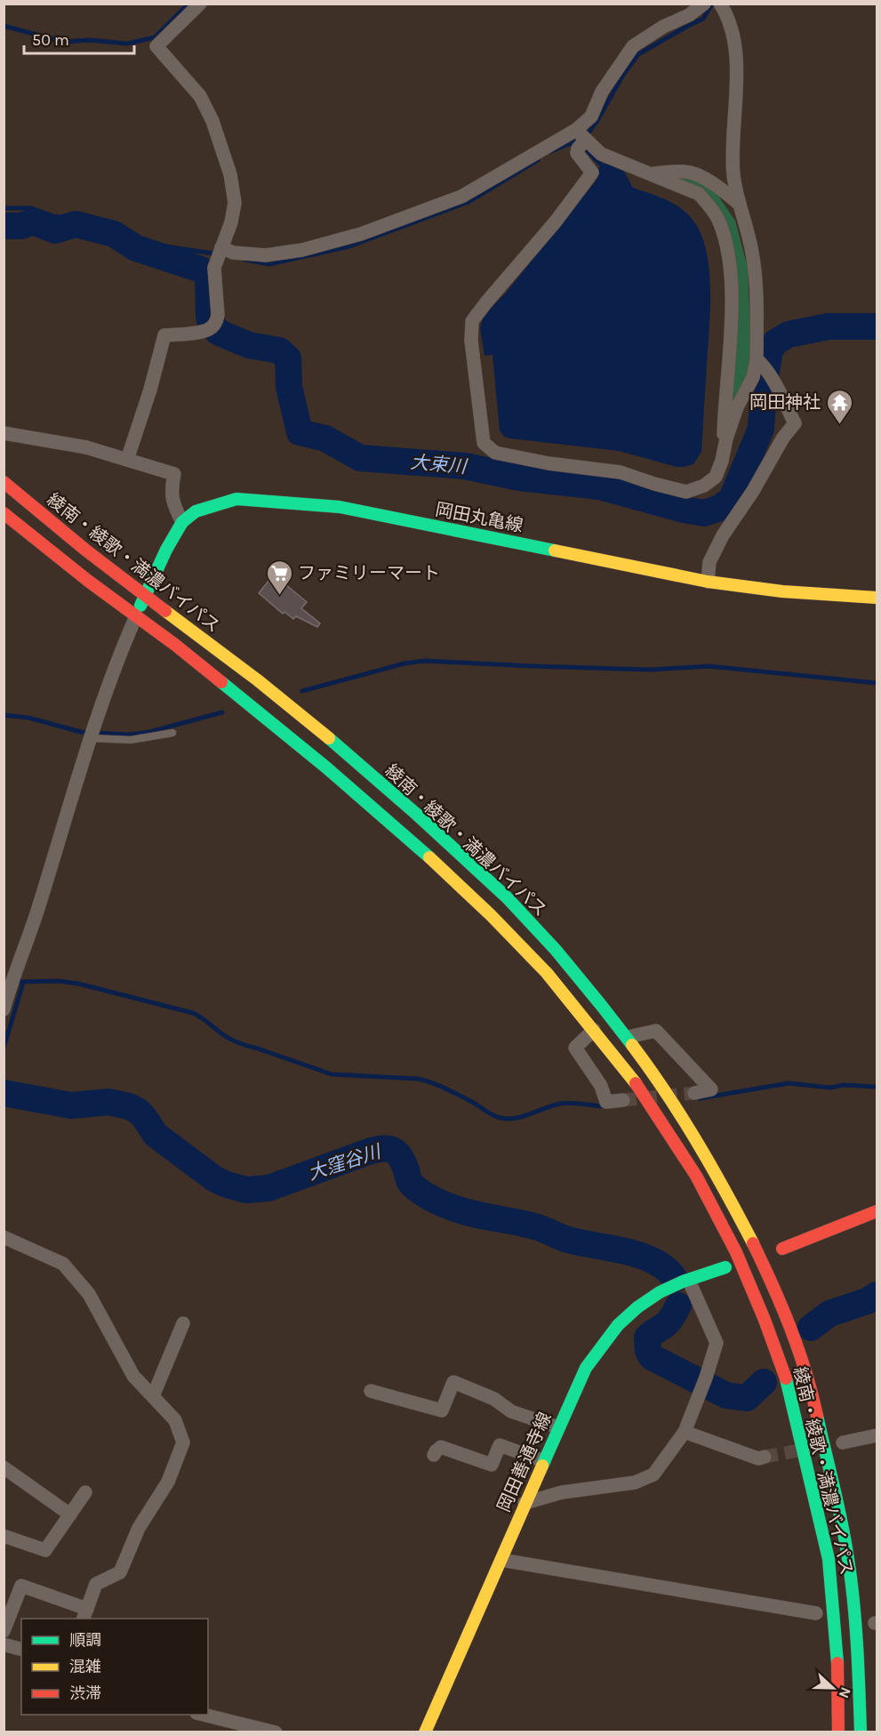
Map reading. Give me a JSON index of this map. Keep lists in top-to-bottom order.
{
  "streets": {
    "main road": ["岡田丸亀線", "綾南・綾歌・満濃バイパス", "岡田善通寺線"]
  },
  "crossings": [
    ["岡田丸亀線", "綾南・綾歌・満濃バイパス"]
  ],
  "water": ["大束川", "大窪谷川"],
  "places": {
    "temple": ["岡田神社"],
    "supermarket": ["ファミリーマート"]
  },
  "legend": ["順調", "混雑", "渋滞"],
  "scale_bar": "50 m",
  "north": "right"
}
